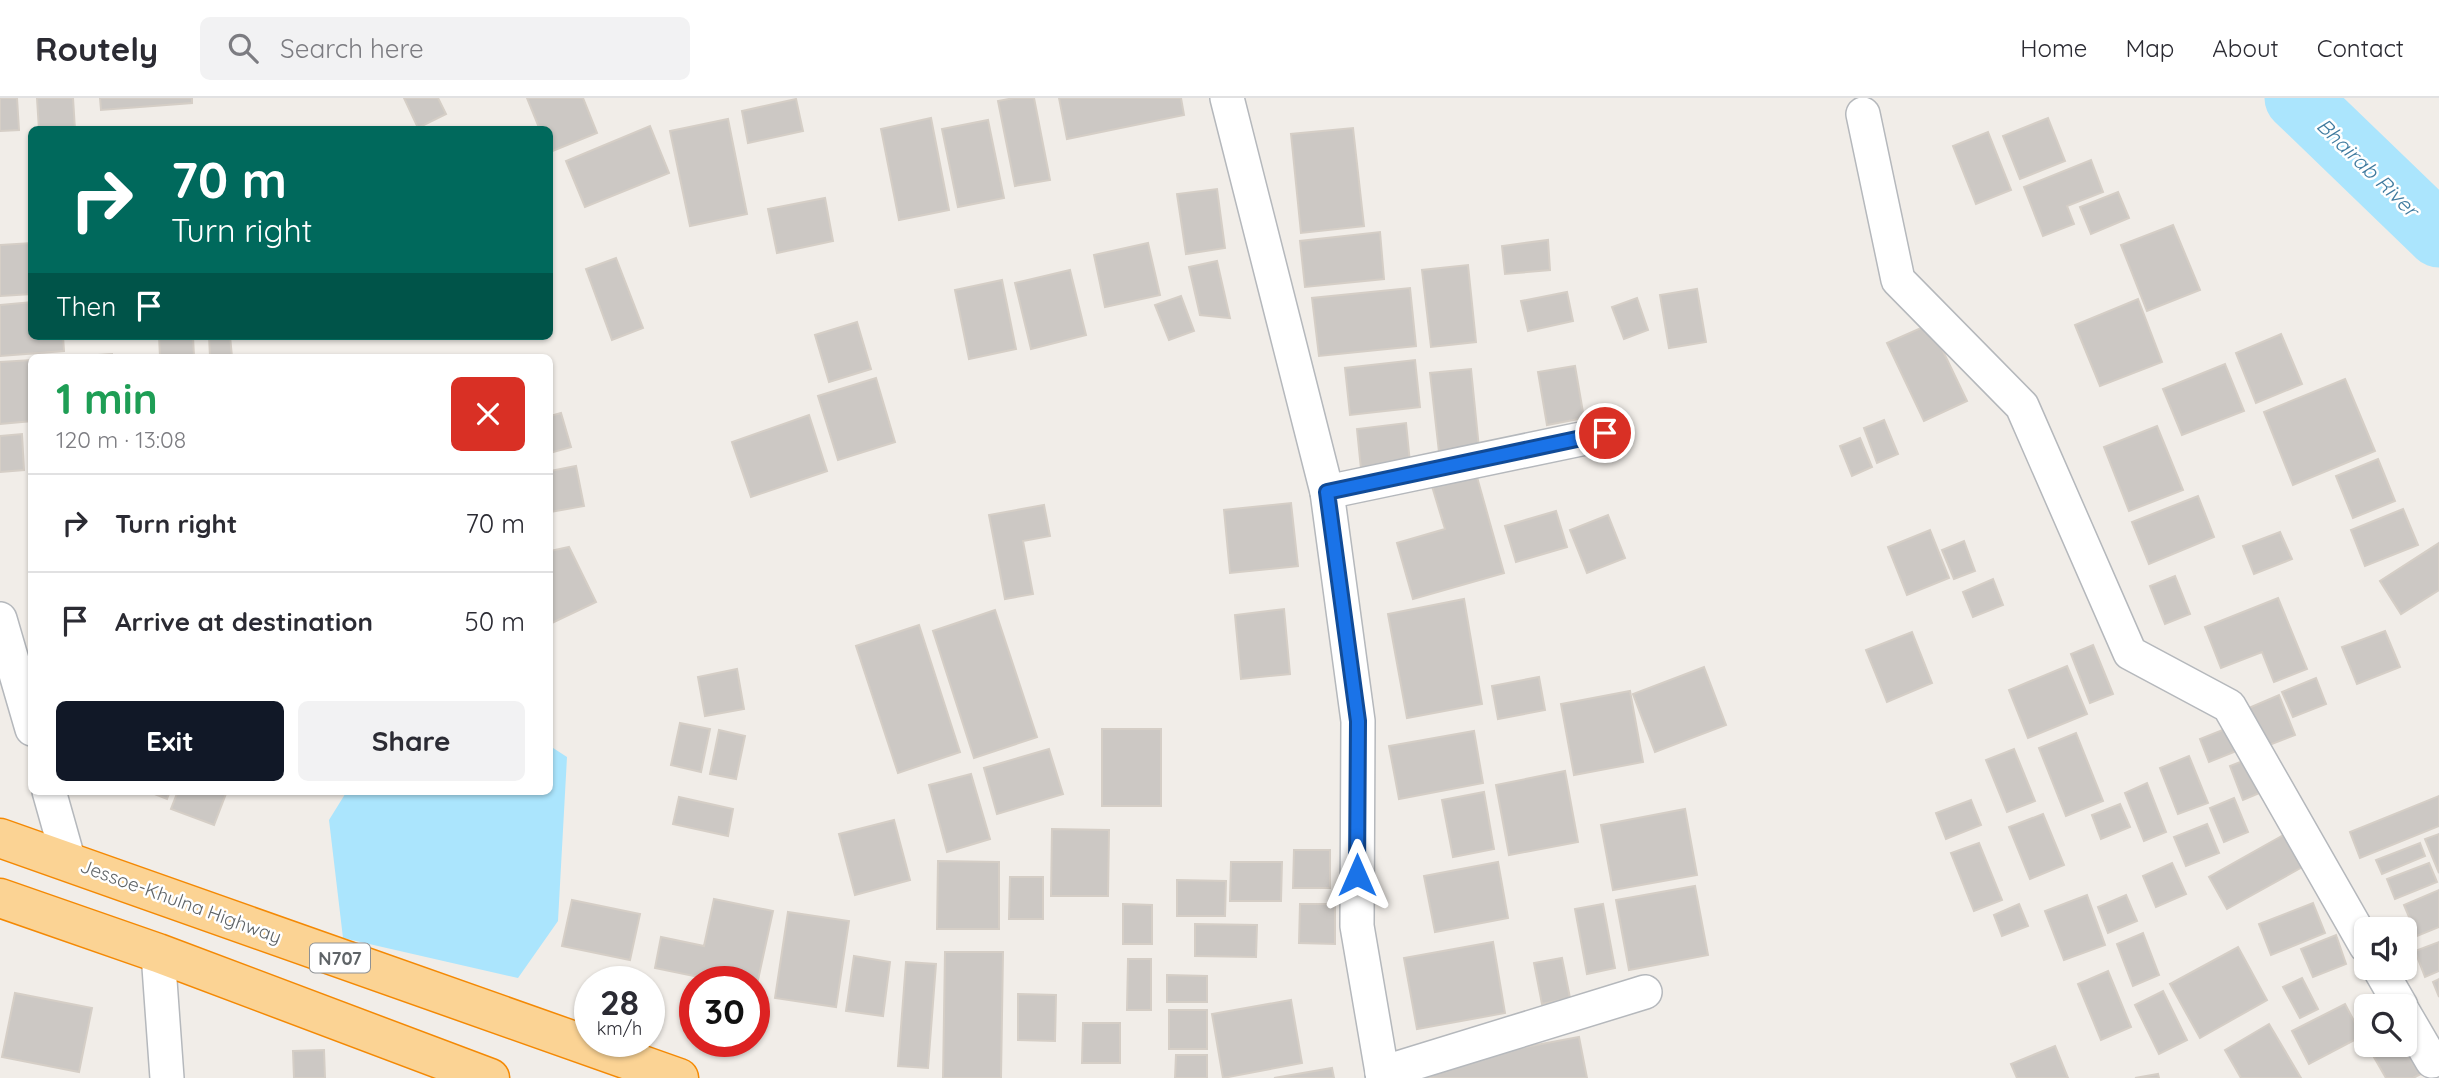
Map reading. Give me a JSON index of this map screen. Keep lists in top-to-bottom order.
{
  "streets": {
    "highway": ["Jessoe-Khulna Highway", "N707"]
  },
  "water": ["Bhairab River"],
  "page": {
    "header": "Routely",
    "search": "Search here",
    "nav": [
      "Home",
      "Map",
      "About",
      "Contact"
    ],
    "turn": ["70 m", "Turn right"],
    "then": "Then",
    "heading": ["1 min", "120 m · 13:08"],
    "list": [
      {
        "name": "Turn right",
        "value": "70 m"
      },
      {
        "name": "Arrive at destination",
        "value": "50 m"
      }
    ],
    "buttons": ["Exit", "Share"],
    "speed": "28 km/h",
    "limit": "30"
  }
}
